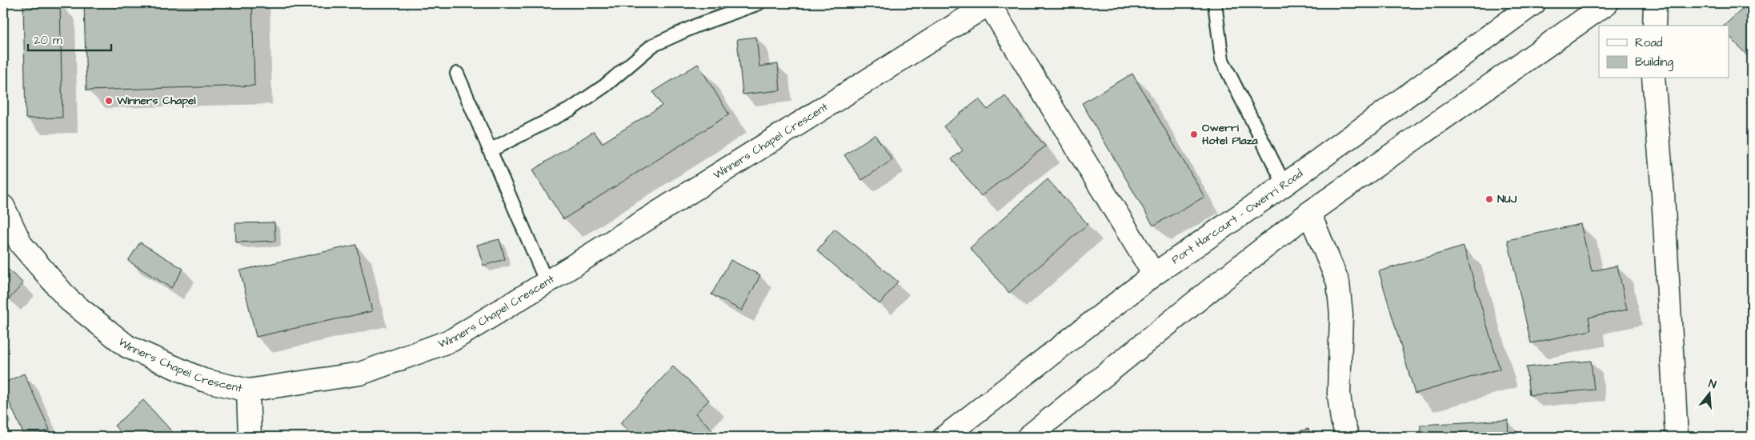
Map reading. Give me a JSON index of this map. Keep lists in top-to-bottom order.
{
  "streets": {
    "street": ["Winners Chapel Crescent", "Port Harcourt - Owerri Road"]
  },
  "places": ["Winners Chapel", "Owerri Hotel Plaza", "NUJ"],
  "legend": ["Road", "Building"],
  "scale_bar": "20 m",
  "north": "top"
}
